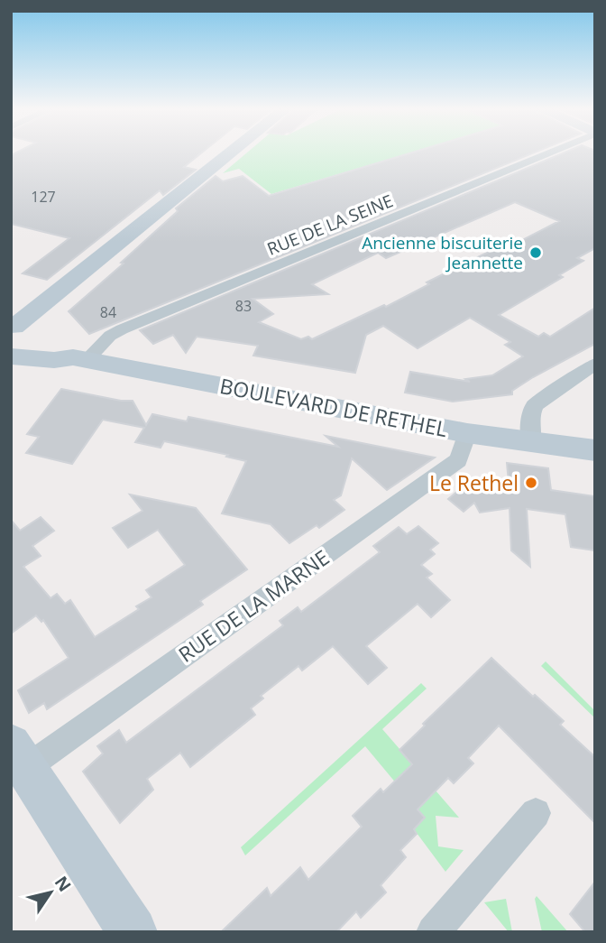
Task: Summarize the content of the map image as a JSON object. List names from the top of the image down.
{
  "streets": {
    "street": ["RUE DE LA SEINE", "BOULEVARD DE RETHEL", "RUE DE LA MARNE"]
  },
  "crossings": [
    ["RUE DE LA SEINE", "BOULEVARD DE RETHEL"],
    ["BOULEVARD DE RETHEL", "RUE DE LA MARNE"]
  ],
  "places": ["Ancienne biscuiterie Jeannette", "Le Rethel"],
  "house_numbers": ["127", "83", "84"],
  "north": "top right"
}
